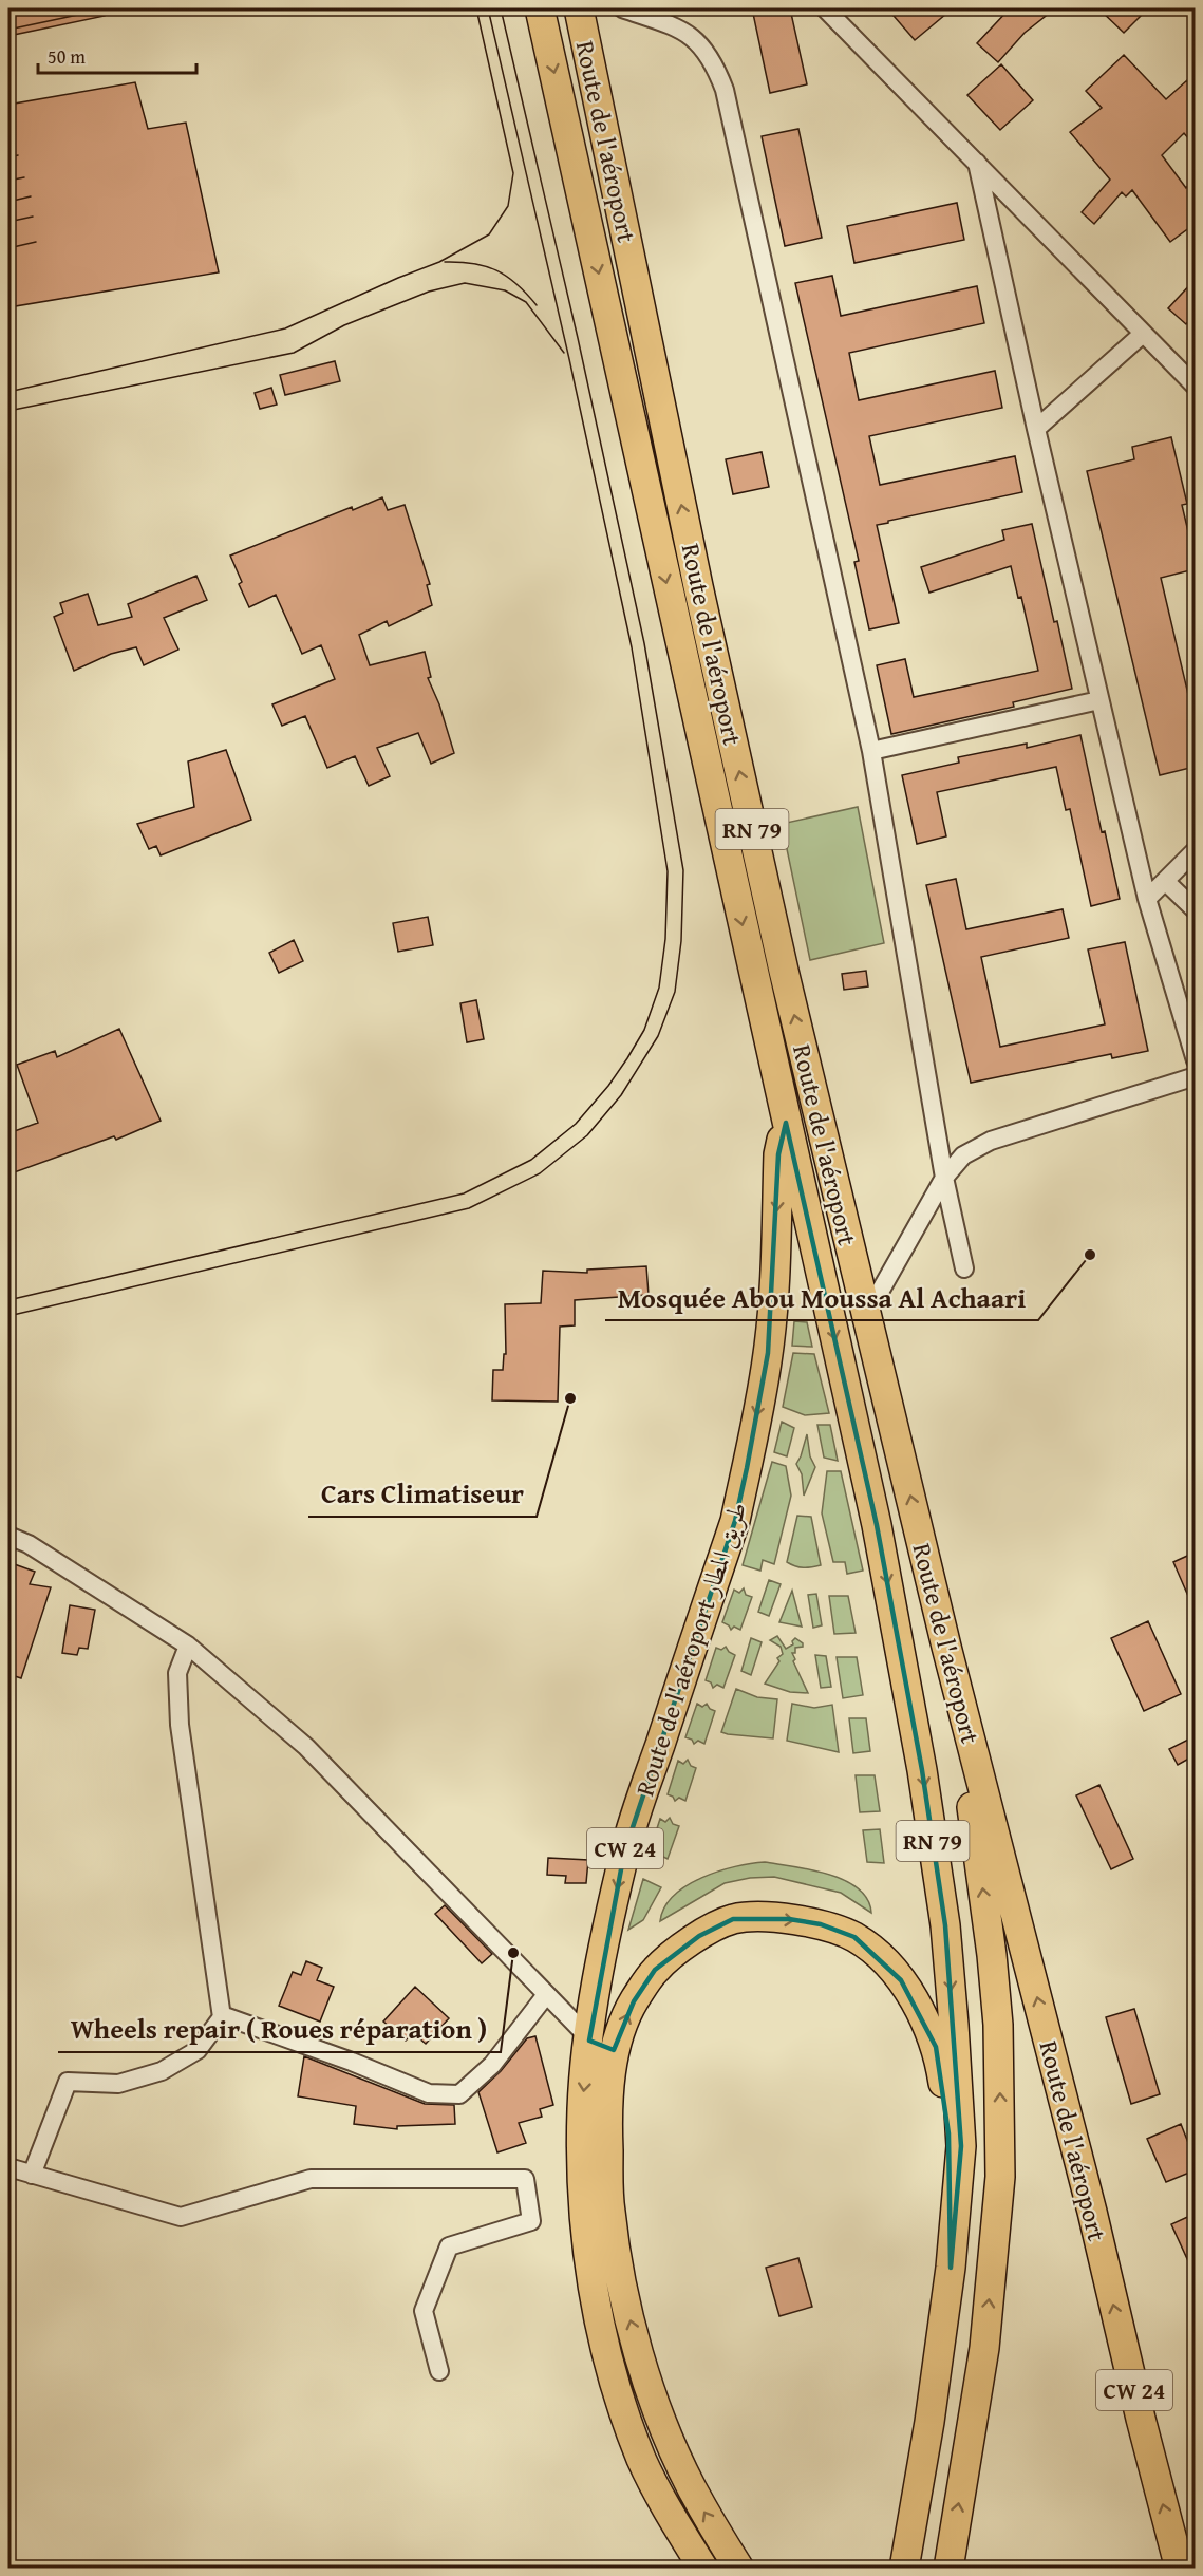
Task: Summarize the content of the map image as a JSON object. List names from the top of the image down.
{
  "streets": {
    "highway": [
      "Route de l'aéroport",
      "RN 79",
      "Route de l'aéroport طريق المطار",
      "CW 24"
    ]
  },
  "crossings": [
    ["Route de l'aéroport", "RN 79"],
    ["Route de l'aéroport", "Route de l'aéroport طريق المطار"],
    ["RN 79", "Route de l'aéroport طريق المطار"]
  ],
  "places": ["Mosquée Abou Moussa Al Achaari", "Cars Climatiseur", "Wheels repair ( Roues réparation )"],
  "scale_bar": "50 m"
}
